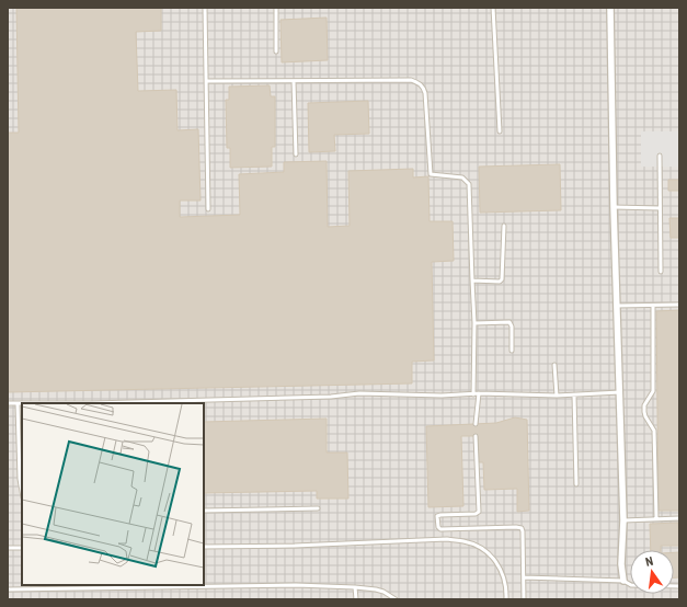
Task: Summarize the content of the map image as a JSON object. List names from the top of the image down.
{
  "north": "top"
}
